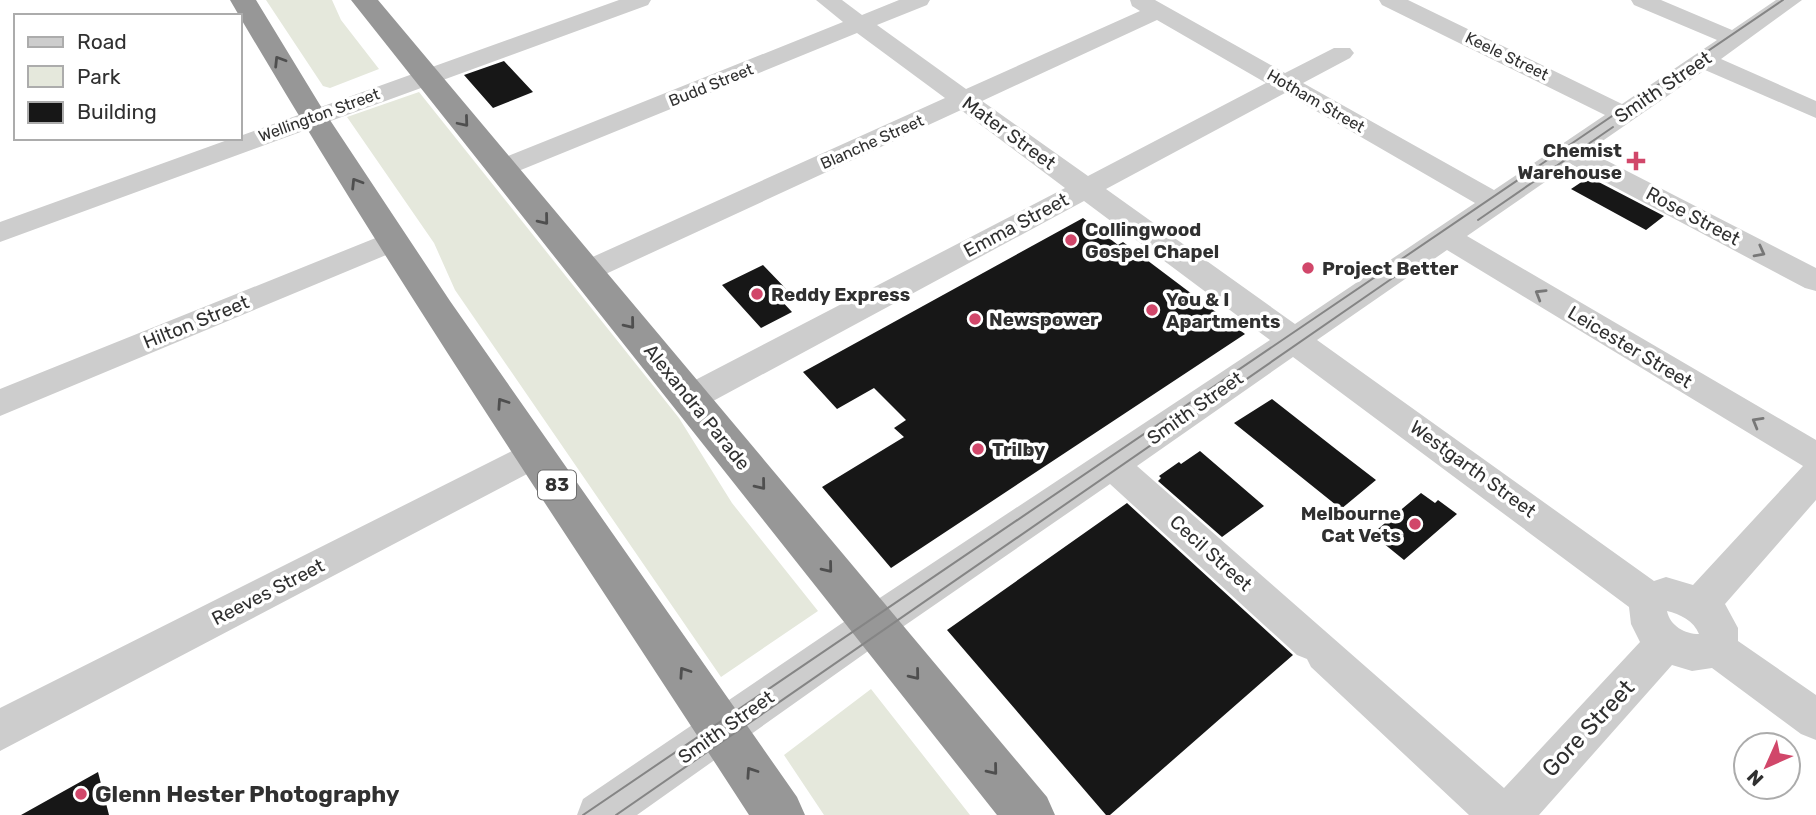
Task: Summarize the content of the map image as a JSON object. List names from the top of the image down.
{
  "streets": {
    "highway": ["Alexandra Parade", "83"],
    "street": [
      "Keele Street",
      "Budd Street",
      "Smith Street",
      "Hotham Street",
      "Wellington Street",
      "Mater Street",
      "Blanche Street",
      "Rose Street",
      "Emma Street",
      "Hilton Street",
      "Leicester Street",
      "Westgarth Street",
      "Cecil Street",
      "Reeves Street",
      "Gore Street"
    ]
  },
  "crossings": [
    ["Keele Street", "Smith Street"],
    ["Budd Street", "Mater Street"],
    ["Budd Street", "Alexandra Parade"],
    ["Smith Street", "Hotham Street"],
    ["Smith Street", "Mater Street"],
    ["Smith Street", "Rose Street"],
    ["Smith Street", "Leicester Street"],
    ["Smith Street", "Alexandra Parade"],
    ["Smith Street", "Westgarth Street"],
    ["Smith Street", "83"],
    ["Smith Street", "Cecil Street"],
    ["Hotham Street", "Blanche Street"],
    ["Hotham Street", "Emma Street"],
    ["Wellington Street", "Alexandra Parade"],
    ["Wellington Street", "83"],
    ["Mater Street", "Blanche Street"],
    ["Mater Street", "Emma Street"],
    ["Mater Street", "Westgarth Street"],
    ["Blanche Street", "Alexandra Parade"],
    ["Emma Street", "Alexandra Parade"],
    ["Hilton Street", "83"],
    ["Westgarth Street", "Gore Street"],
    ["83", "Reeves Street"]
  ],
  "one_way": ["Leicester Street"],
  "places": {
    "health": ["Chemist Warehouse"],
    "other": [
      "Collingwood Gospel Chapel",
      "Project Better",
      "Reddy Express",
      "You & I Apartments",
      "Newspower",
      "Trilby",
      "Melbourne Cat Vets",
      "Glenn Hester Photography"
    ]
  },
  "legend": ["Road", "Park", "Building"],
  "north": "bottom left"
}
